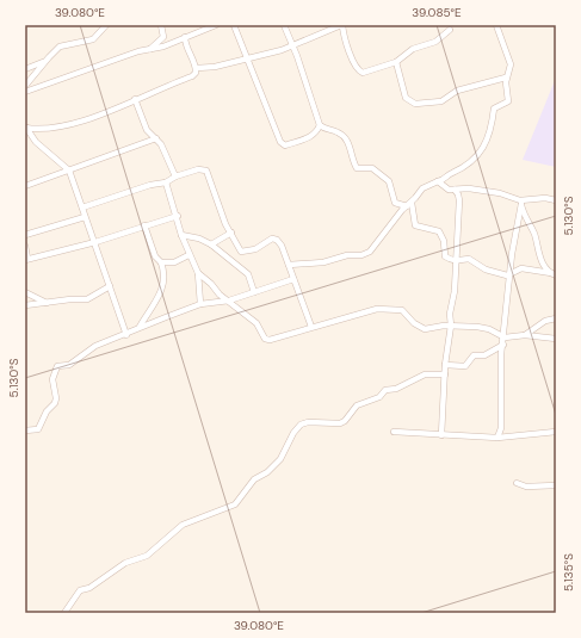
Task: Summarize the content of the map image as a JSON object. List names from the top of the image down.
{
  "coordinates": [
    "39.080°E",
    "39.085°E",
    "5.130°S",
    "5.135°S"
  ]
}
